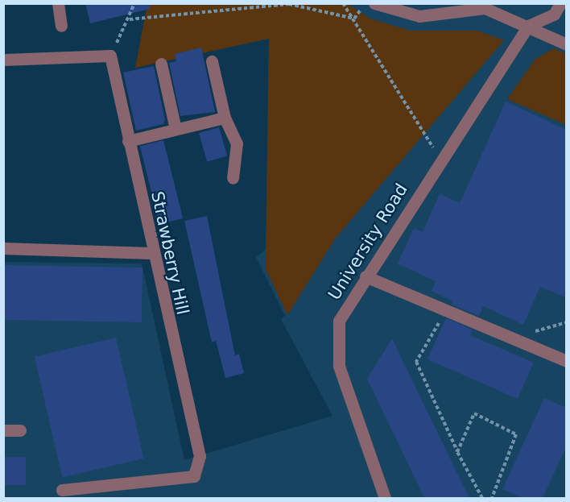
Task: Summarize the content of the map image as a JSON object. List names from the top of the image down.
{
  "streets": {
    "street": ["University Road", "Strawberry Hill"]
  }
}
